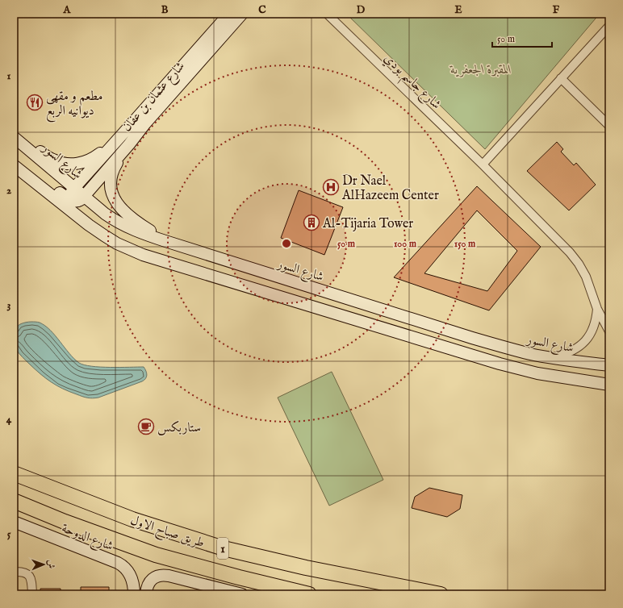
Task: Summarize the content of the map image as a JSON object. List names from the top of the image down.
{
  "streets": {
    "highway": ["طريق صباح الاول", "1"],
    "main road": ["شارع عثمان بن عفان", "شارع السور", "شارع الدوحة"],
    "street": ["شارع جاسم بودي"]
  },
  "crossings": [
    ["شارع جاسم بودي", "شارع السور"],
    ["شارع عثمان بن عفان", "شارع السور"]
  ],
  "parks": ["المقبرة الجعفرية"],
  "places": {
    "restaurant": ["مطعم و مقهى ديوانيه الربع"],
    "hospital": ["Dr Nael AlHazeem Center"],
    "building": ["Al-Tijaria Tower"],
    "cafe": ["ستاربكس"]
  },
  "scale_bar": "50 m",
  "north": "right",
  "grid": {
    "columns": [
      "A",
      "B",
      "C",
      "D",
      "E",
      "F"
    ],
    "rows": [
      "1",
      "2",
      "3",
      "4",
      "5"
    ]
  },
  "rings": ["50 m", "100 m", "150 m"]
}
